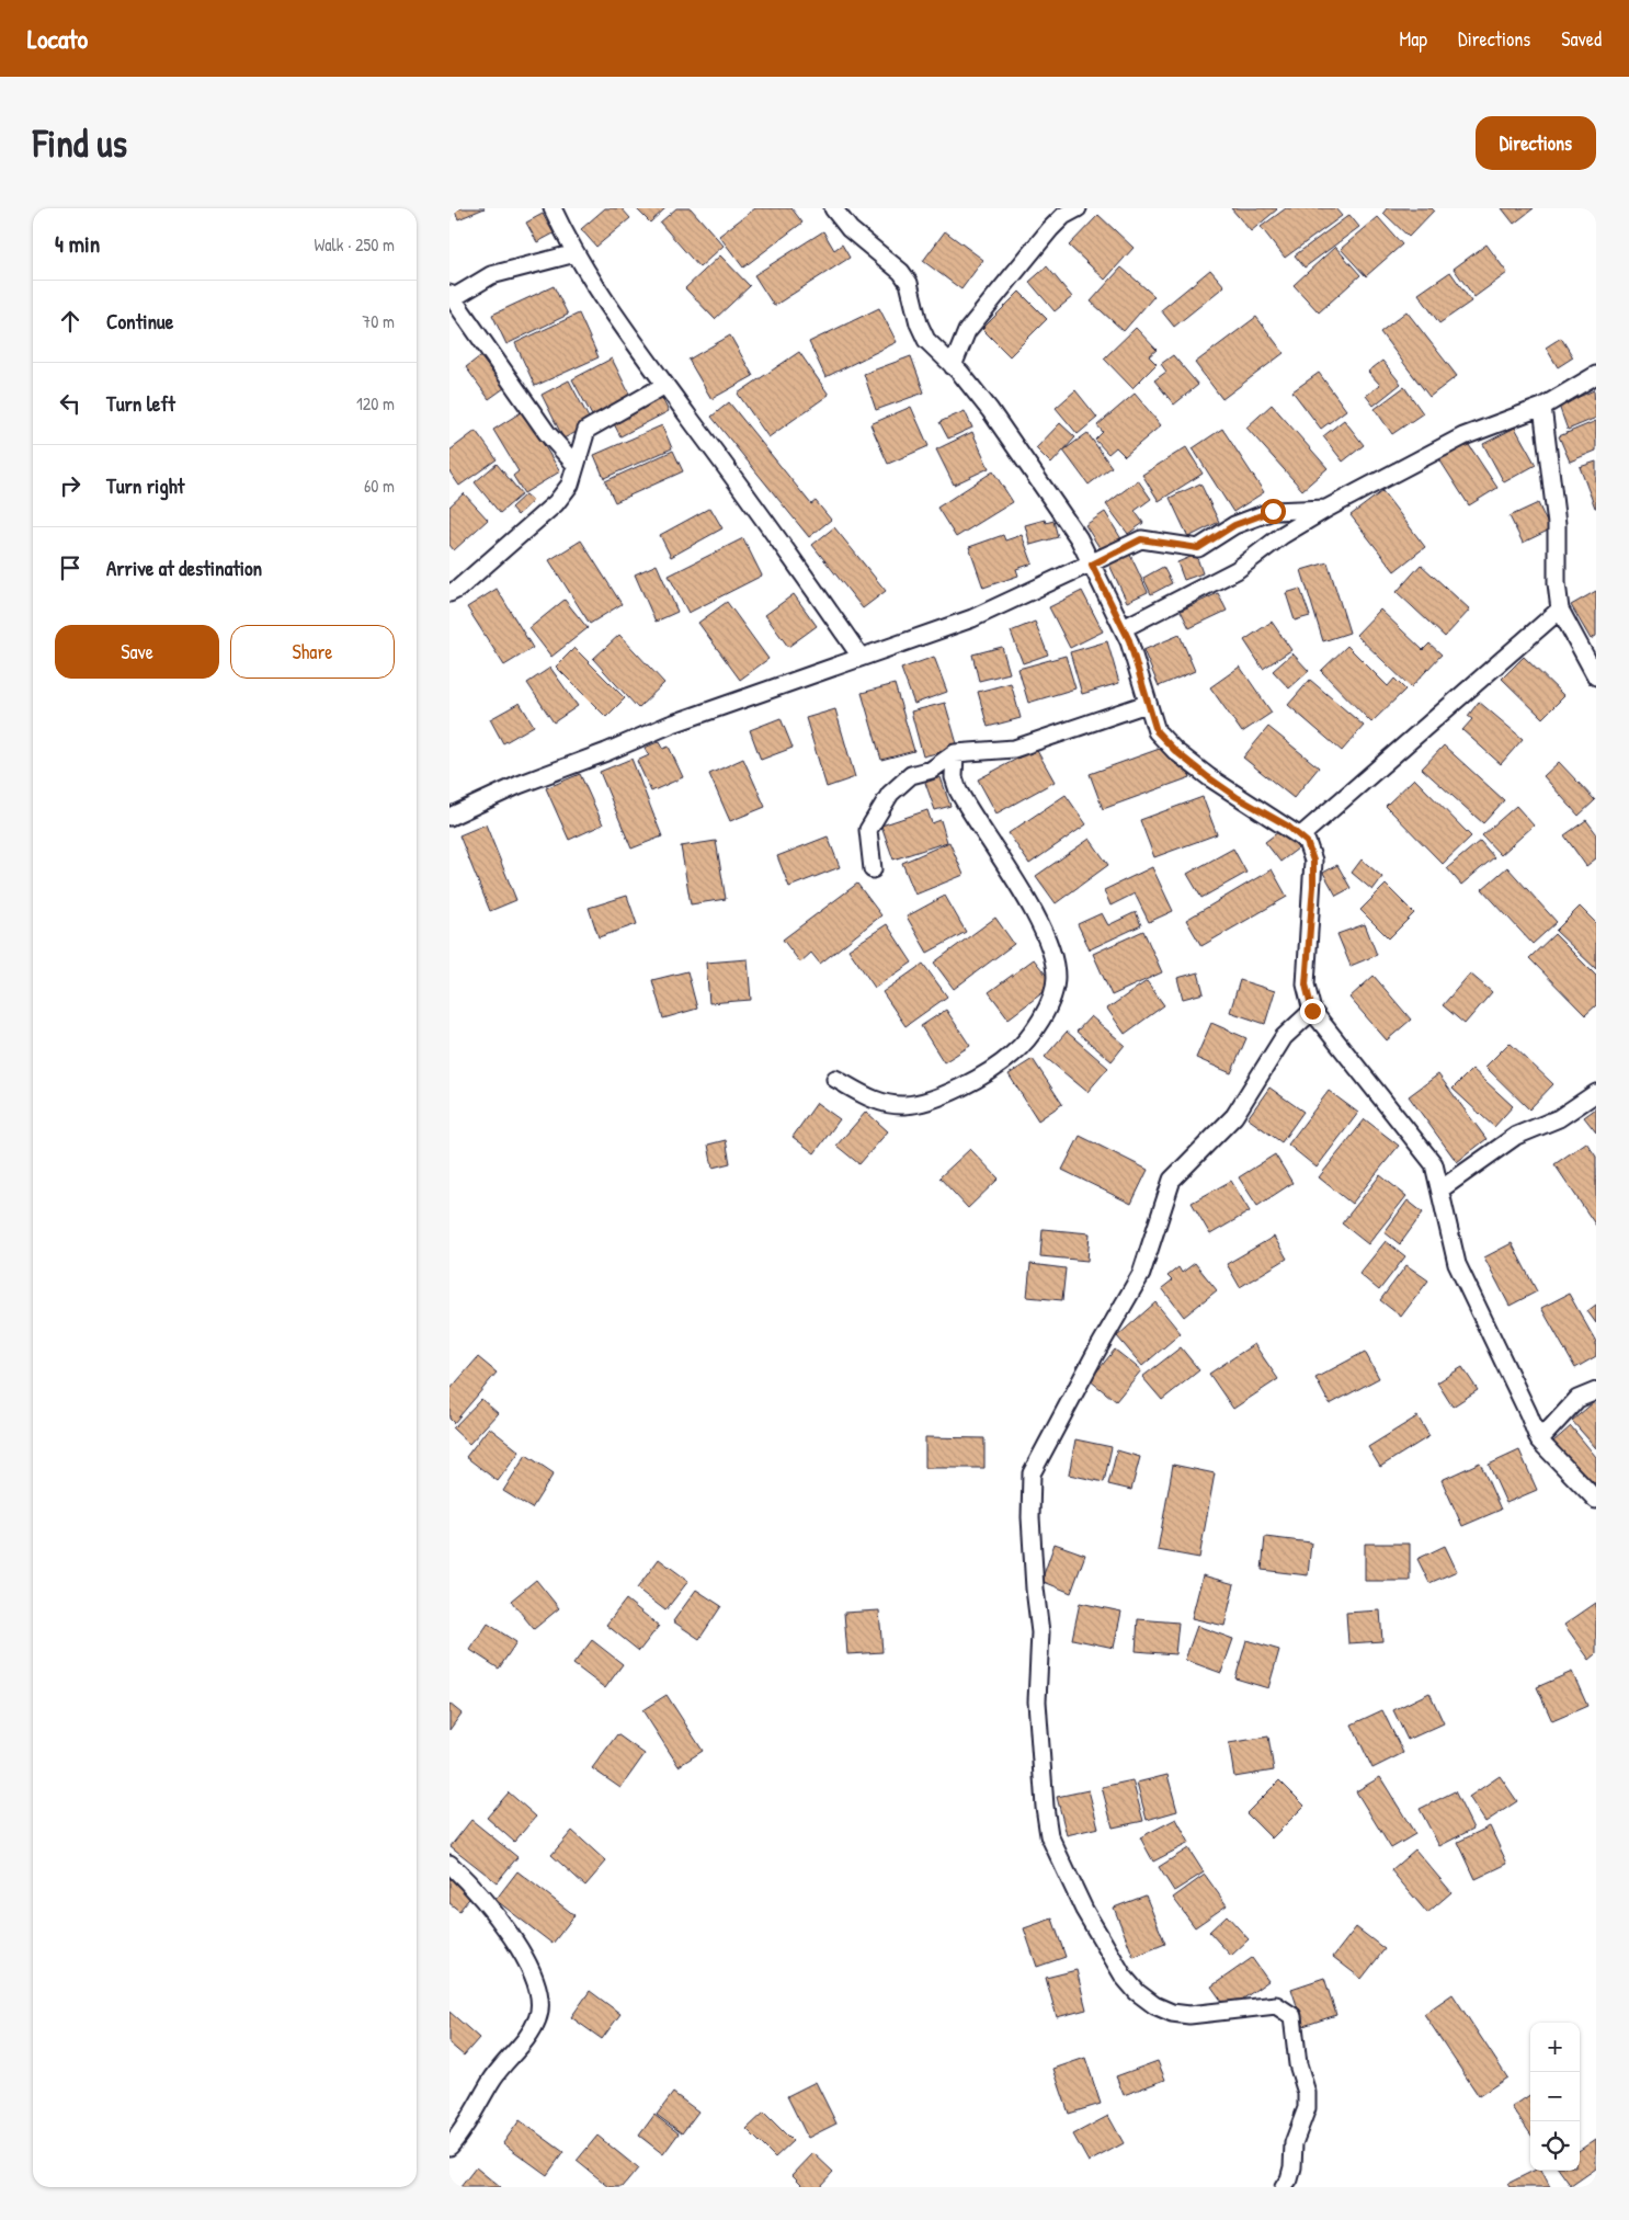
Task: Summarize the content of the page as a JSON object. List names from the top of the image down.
{
  "page": {
    "header": "Locato",
    "nav": ["Map", "Directions", "Saved"],
    "buttons": [
      "Directions",
      ["Save", "Share"]
    ],
    "title": "Find us",
    "heading": ["4 min", "Walk · 250 m"],
    "list": [
      ["Continue", "70 m"],
      ["Turn left", "120 m"],
      ["Turn right", "60 m"],
      "Arrive at destination"
    ],
    "map_buttons": ["+", "−"]
  }
}
